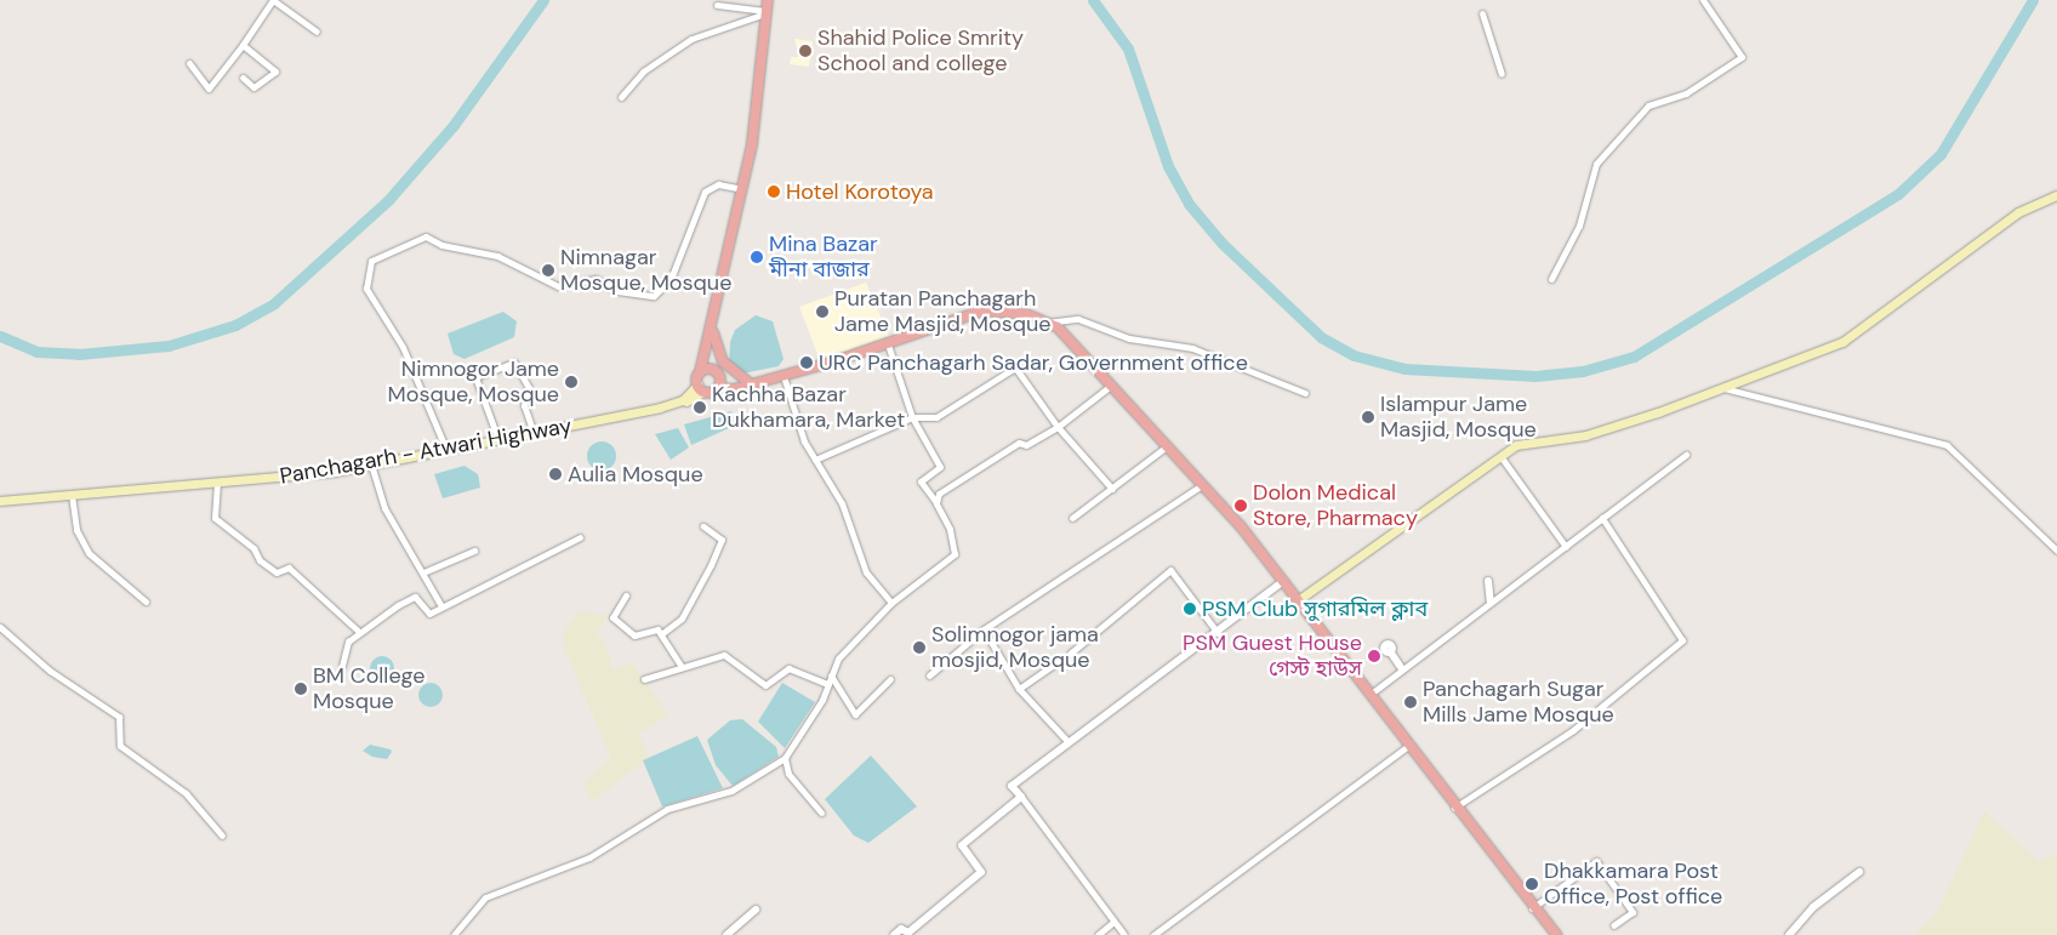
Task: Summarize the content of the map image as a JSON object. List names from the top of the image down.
{
  "streets": {
    "main road": ["Panchagarh - Atwari Highway"]
  },
  "places": [
    "Shahid Police Smrity School and college",
    "Hotel Korotoya",
    "Mina Bazar মীনা বাজার",
    "Nimnagar Mosque, Mosque",
    "Puratan Panchagarh Jame Masjid, Mosque",
    "URC Panchagarh Sadar, Government office",
    "Nimnogor Jame Mosque, Mosque",
    "Kachha Bazar Dukhamara, Market",
    "Islampur Jame Masjid, Mosque",
    "Aulia Mosque",
    "Dolon Medical Store, Pharmacy",
    "PSM Club সুগারমিল ক্লাব",
    "Solimnogor jama mosjid, Mosque",
    "PSM Guest House গেস্ট হাউস",
    "BM College Mosque",
    "Panchagarh Sugar Mills Jame Mosque",
    "Dhakkamara Post Office, Post office"
  ]
}
